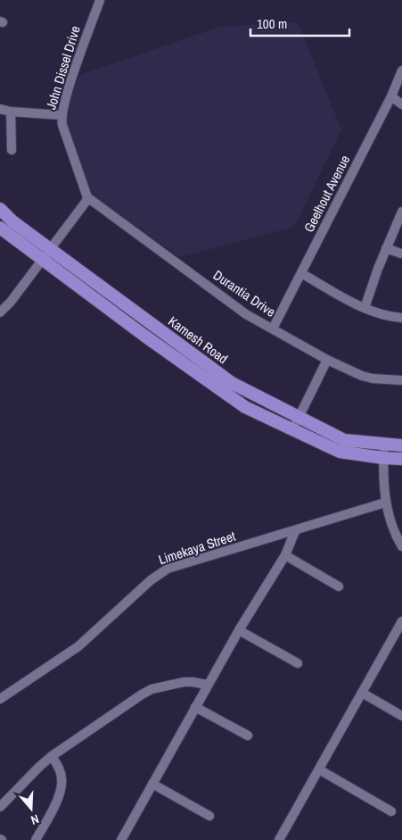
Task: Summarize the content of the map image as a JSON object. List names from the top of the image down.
{
  "streets": {
    "main road": ["Kamesh Road"],
    "street": [
      "John Dissel Drive",
      "Geelhout Avenue",
      "Durantia Drive",
      "Limekaya Street"
    ]
  },
  "crossings": [
    ["John Dissel Drive", "Durantia Drive"],
    ["Geelhout Avenue", "Durantia Drive"]
  ],
  "scale_bar": "100 m",
  "north": "bottom"
}
